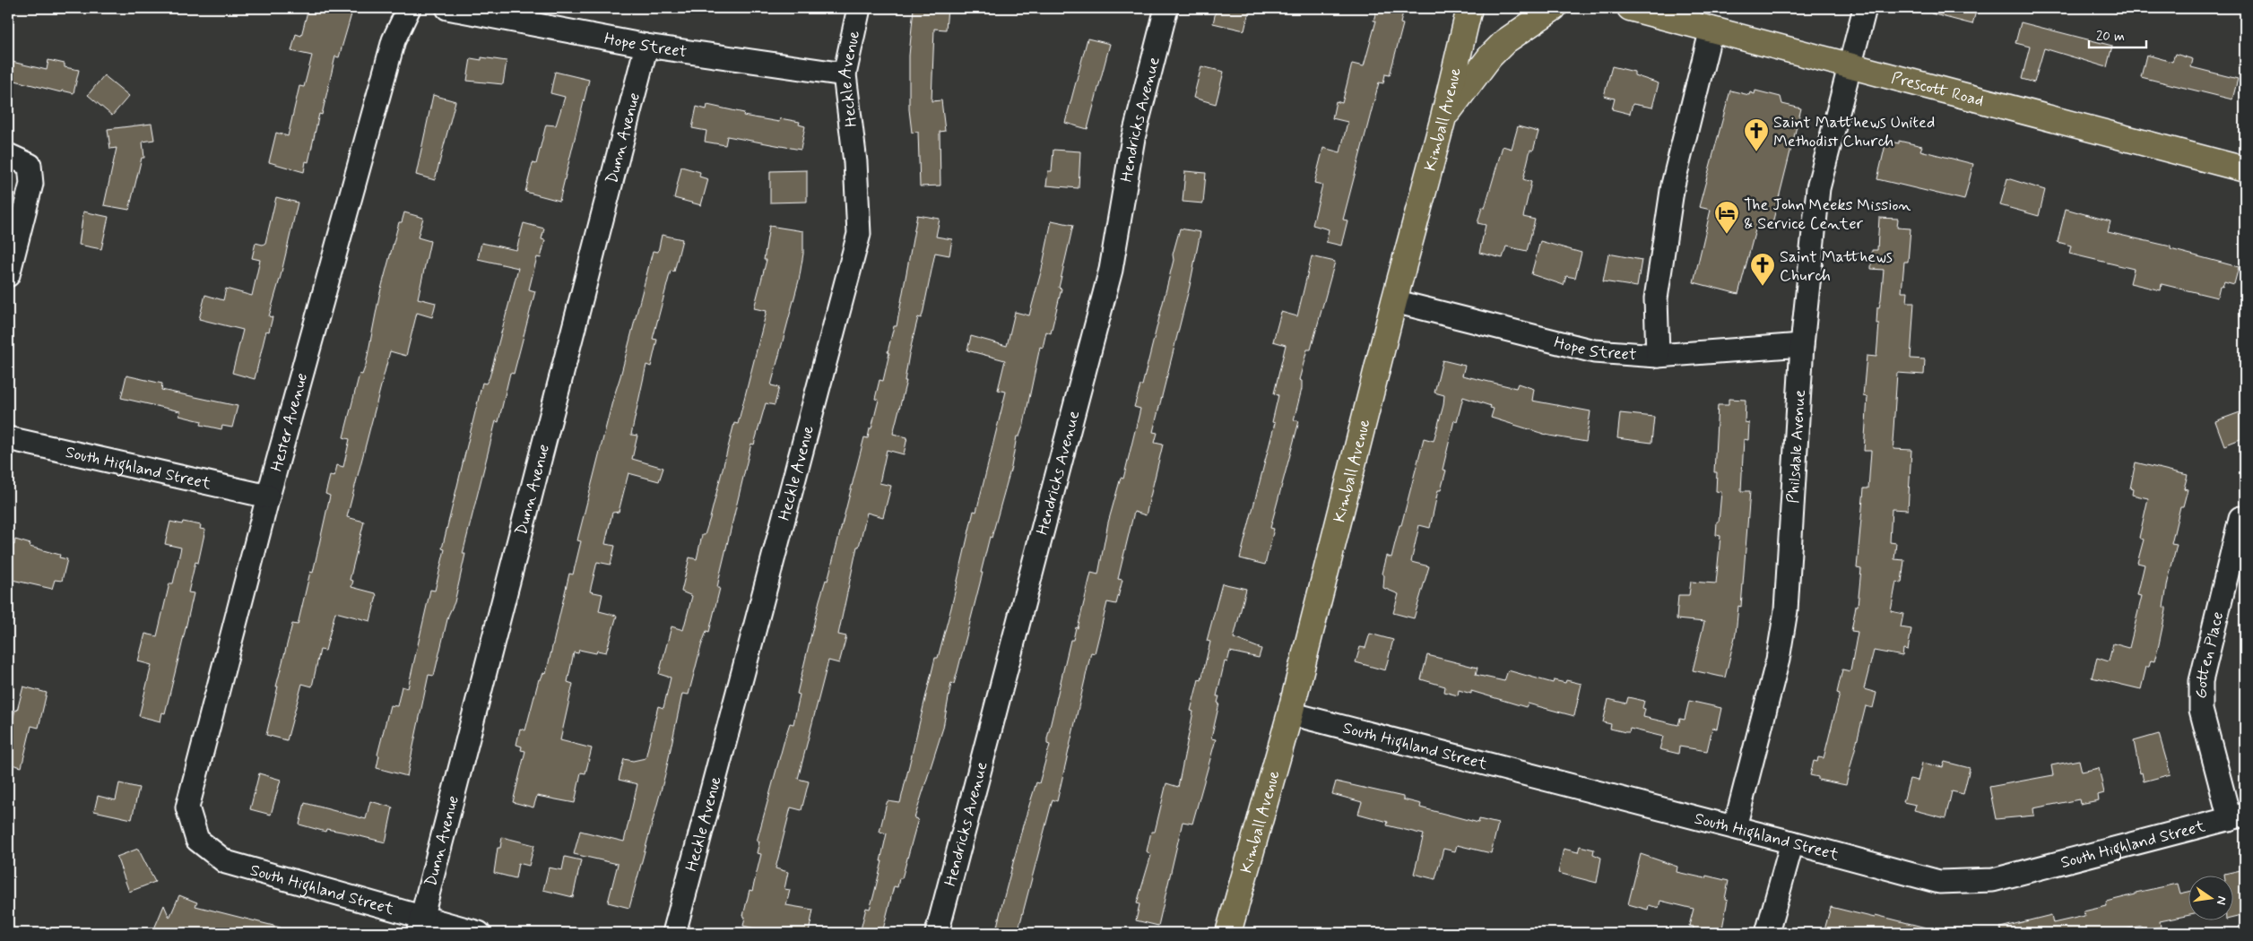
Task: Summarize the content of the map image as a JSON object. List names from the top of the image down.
{
  "streets": {
    "main road": ["Prescott Road", "Kimball Avenue"],
    "street": [
      "Hope Street",
      "Heckle Avenue",
      "Hendricks Avenue",
      "Dunn Avenue",
      "Hester Avenue",
      "Philsdale Avenue",
      "South Highland Street",
      "Gotten Place"
    ]
  },
  "crossings": [
    ["Hope Street", "Heckle Avenue"],
    ["Hope Street", "Kimball Avenue"],
    ["Hope Street", "Dunn Avenue"],
    ["Hope Street", "Philsdale Avenue"],
    ["Prescott Road", "Philsdale Avenue"],
    ["Kimball Avenue", "South Highland Street"],
    ["Dunn Avenue", "South Highland Street"],
    ["Hester Avenue", "South Highland Street"],
    ["Philsdale Avenue", "South Highland Street"],
    ["South Highland Street", "Gotten Place"]
  ],
  "places": {
    "church": ["Saint Matthews United Methodist Church", "Saint Matthews Church"],
    "hotel": ["The John Meeks Mission & Service Center"]
  },
  "scale_bar": "20 m",
  "north": "right"
}
